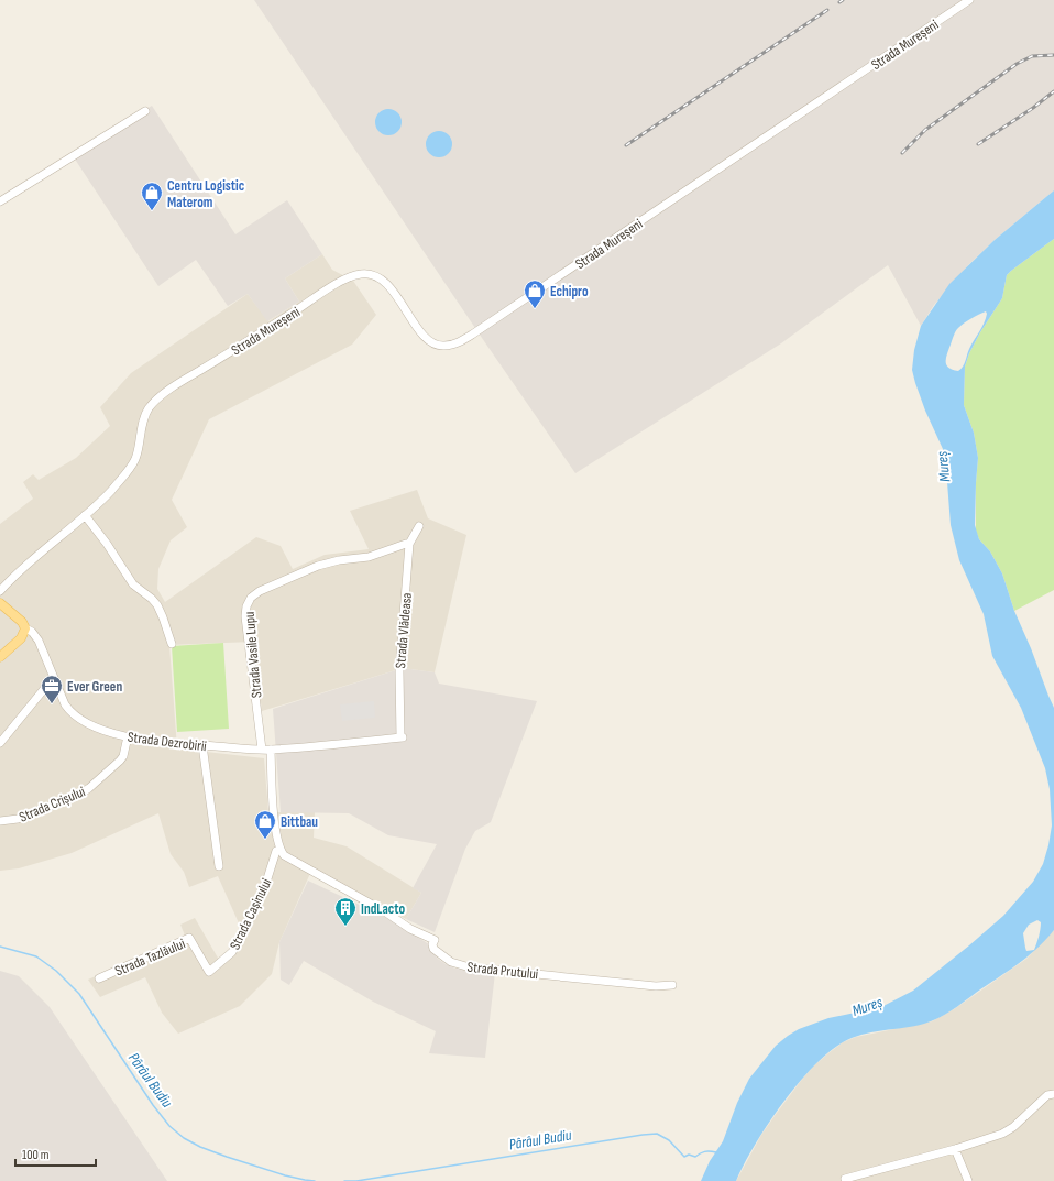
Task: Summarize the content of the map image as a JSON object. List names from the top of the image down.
{
  "streets": {
    "main road": ["Strada Dezrobirii"],
    "street": [
      "Strada Mureșeni",
      "Strada Vlădeasa",
      "Strada Vasile Lupu",
      "Strada Crișului",
      "Strada Cașinului",
      "Strada Tazlăului",
      "Strada Prutului"
    ]
  },
  "crossings": [
    ["Strada Vlădeasa", "Strada Vasile Lupu"],
    ["Strada Vlădeasa", "Strada Dezrobirii"],
    ["Strada Vasile Lupu", "Strada Dezrobirii"],
    ["Strada Dezrobirii", "Strada Crișului"],
    ["Strada Cașinului", "Strada Tazlăului"],
    ["Strada Cașinului", "Strada Prutului"]
  ],
  "water": ["Mureș", "Pârâul Budiu"],
  "places": {
    "shop": ["Centru Logistic Materom", "Echipro", "Bittbau"],
    "office": ["Ever Green"],
    "building": ["IndLacto"]
  },
  "scale_bar": "100 m"
}
